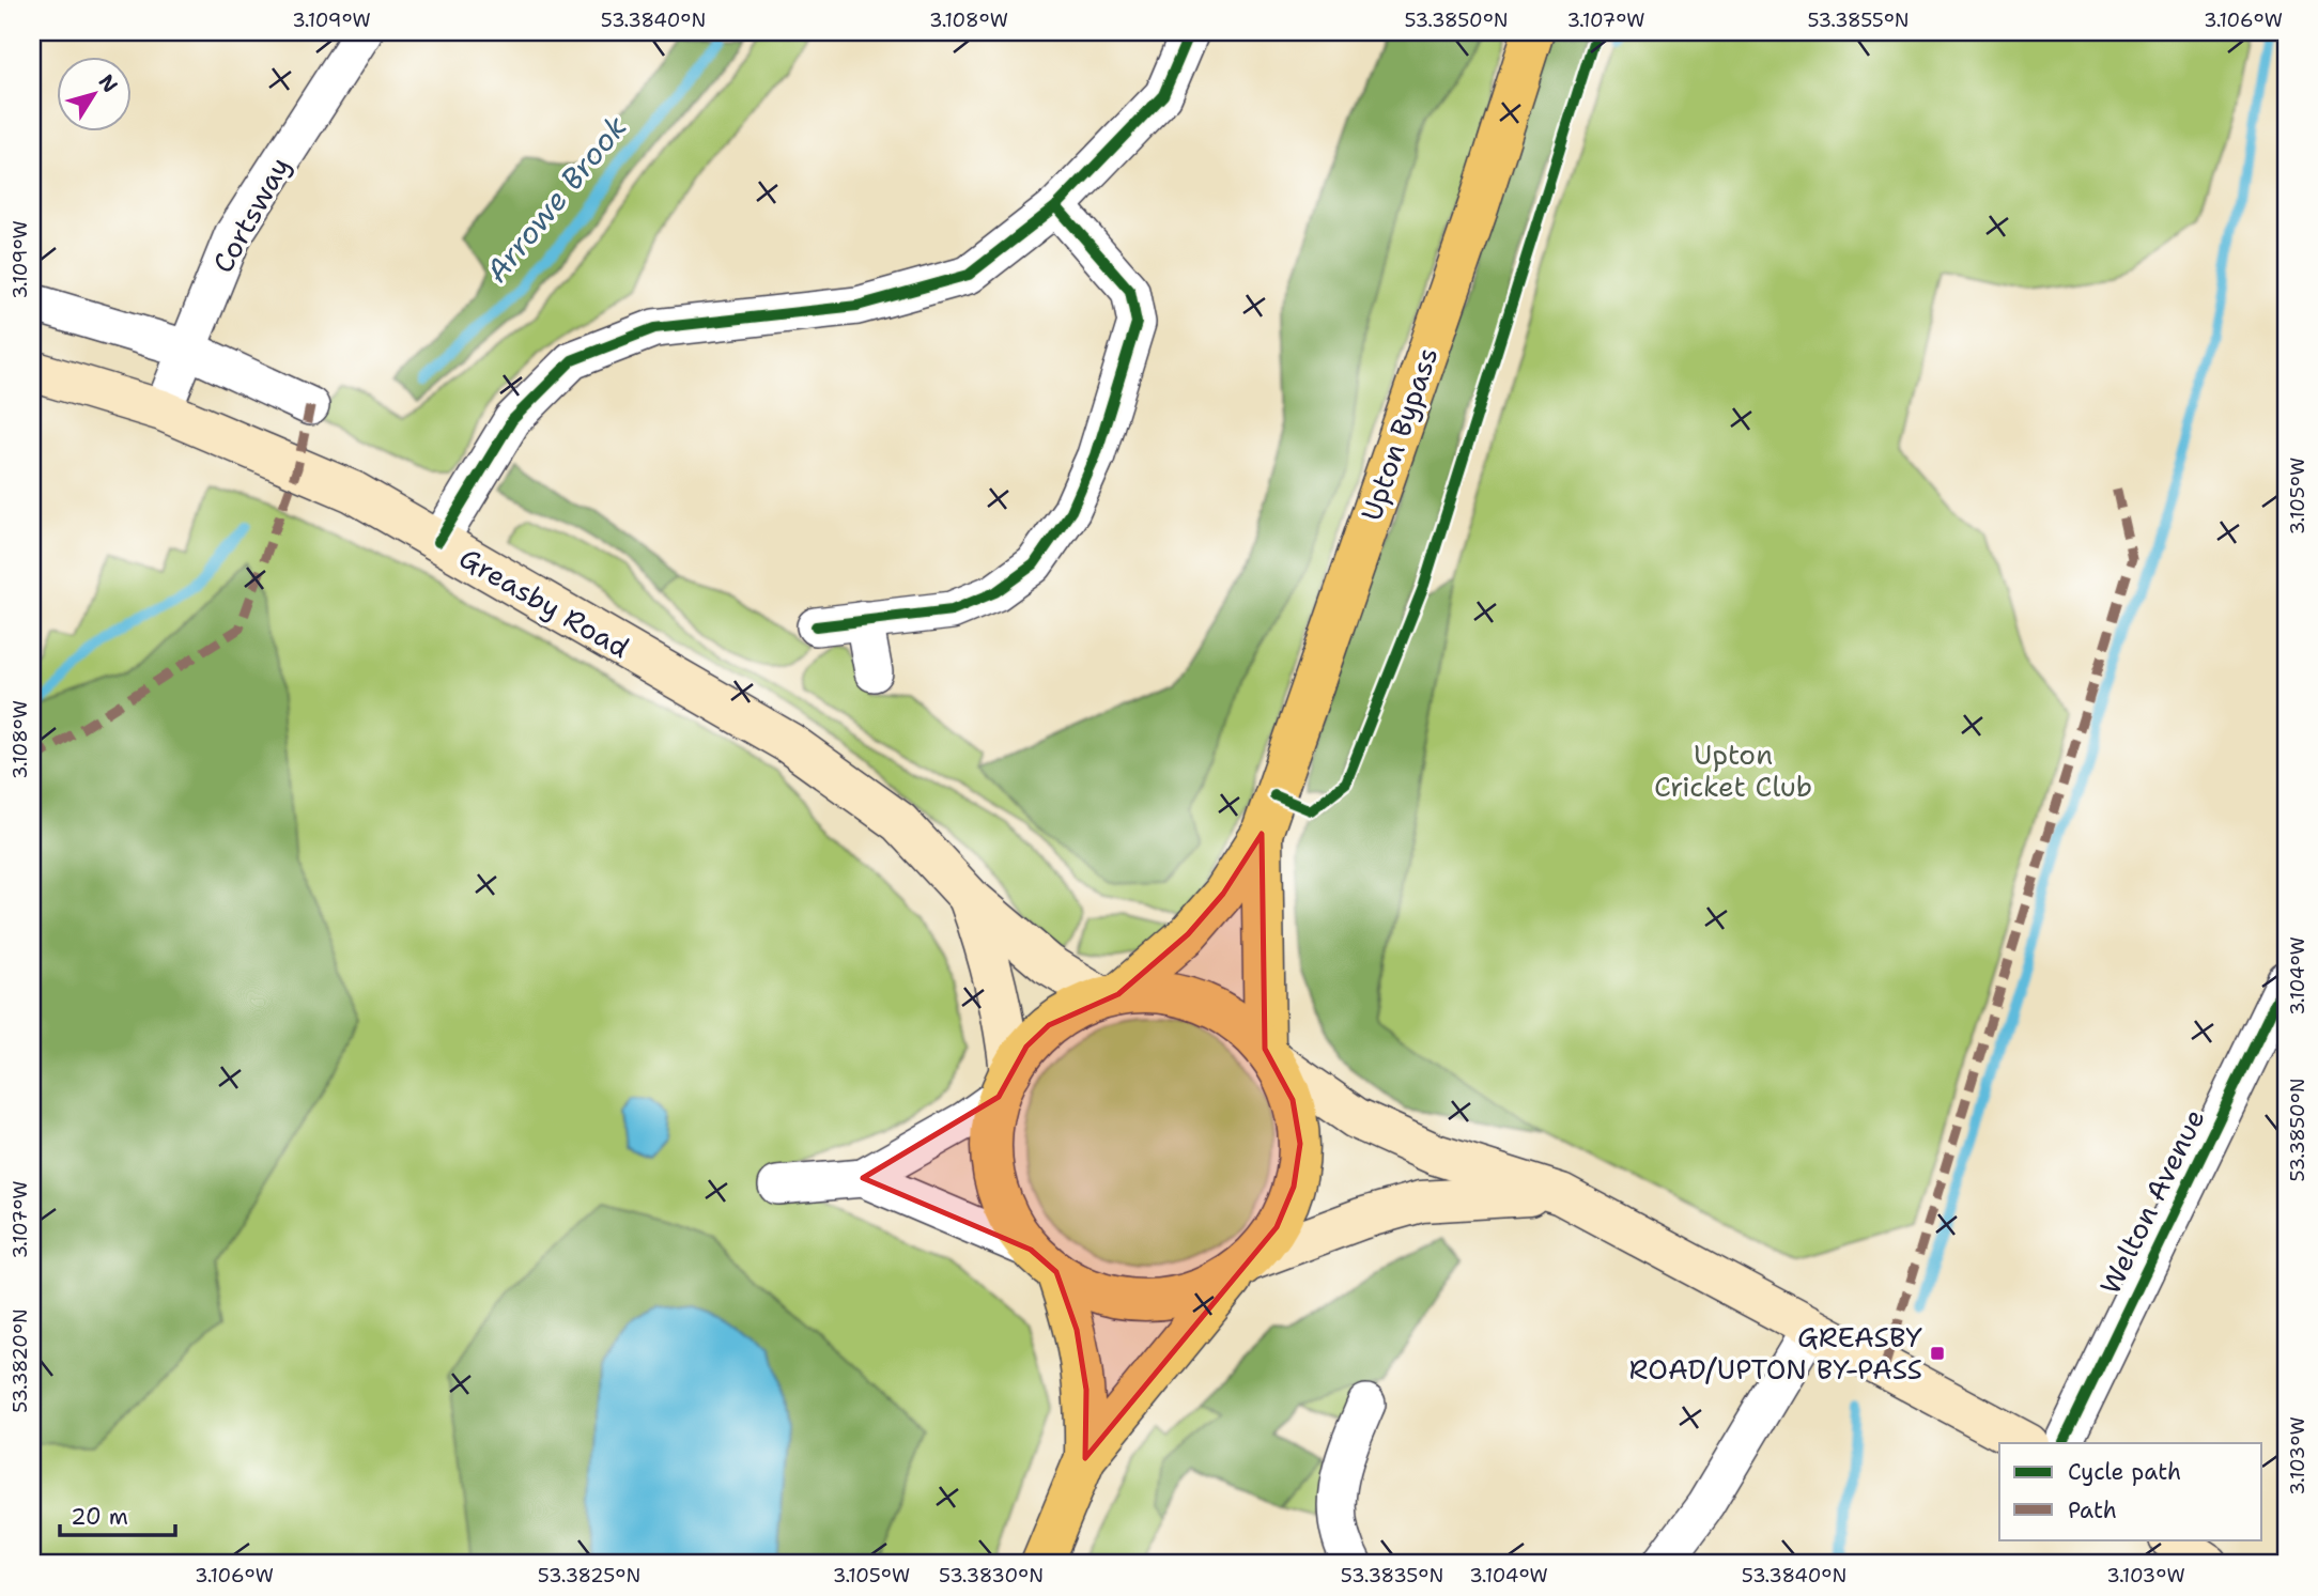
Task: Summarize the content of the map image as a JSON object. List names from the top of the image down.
{
  "streets": {
    "main road": ["Upton Bypass", "Greasby Road"],
    "street": ["Cortsway", "Welton Avenue"]
  },
  "crossings": [
    ["Cortsway", "Greasby Road"],
    ["Upton Bypass", "Greasby Road"]
  ],
  "water": ["Arrowe Brook"],
  "parks": ["Upton Cricket Club"],
  "places": {
    "transit": ["GREASBY ROAD/UPTON BY-PASS"]
  },
  "legend": ["Cycle path", "Path"],
  "scale_bar": "20 m",
  "north": "top right",
  "coordinates": [
    "3.109°W",
    "53.3840°N",
    "3.108°W",
    "53.3850°N",
    "3.107°W",
    "53.3855°N",
    "3.106°W",
    "3.105°W",
    "3.104°W",
    "53.3820°N",
    "3.103°W",
    "53.3825°N",
    "53.3830°N",
    "53.3835°N"
  ]
}
